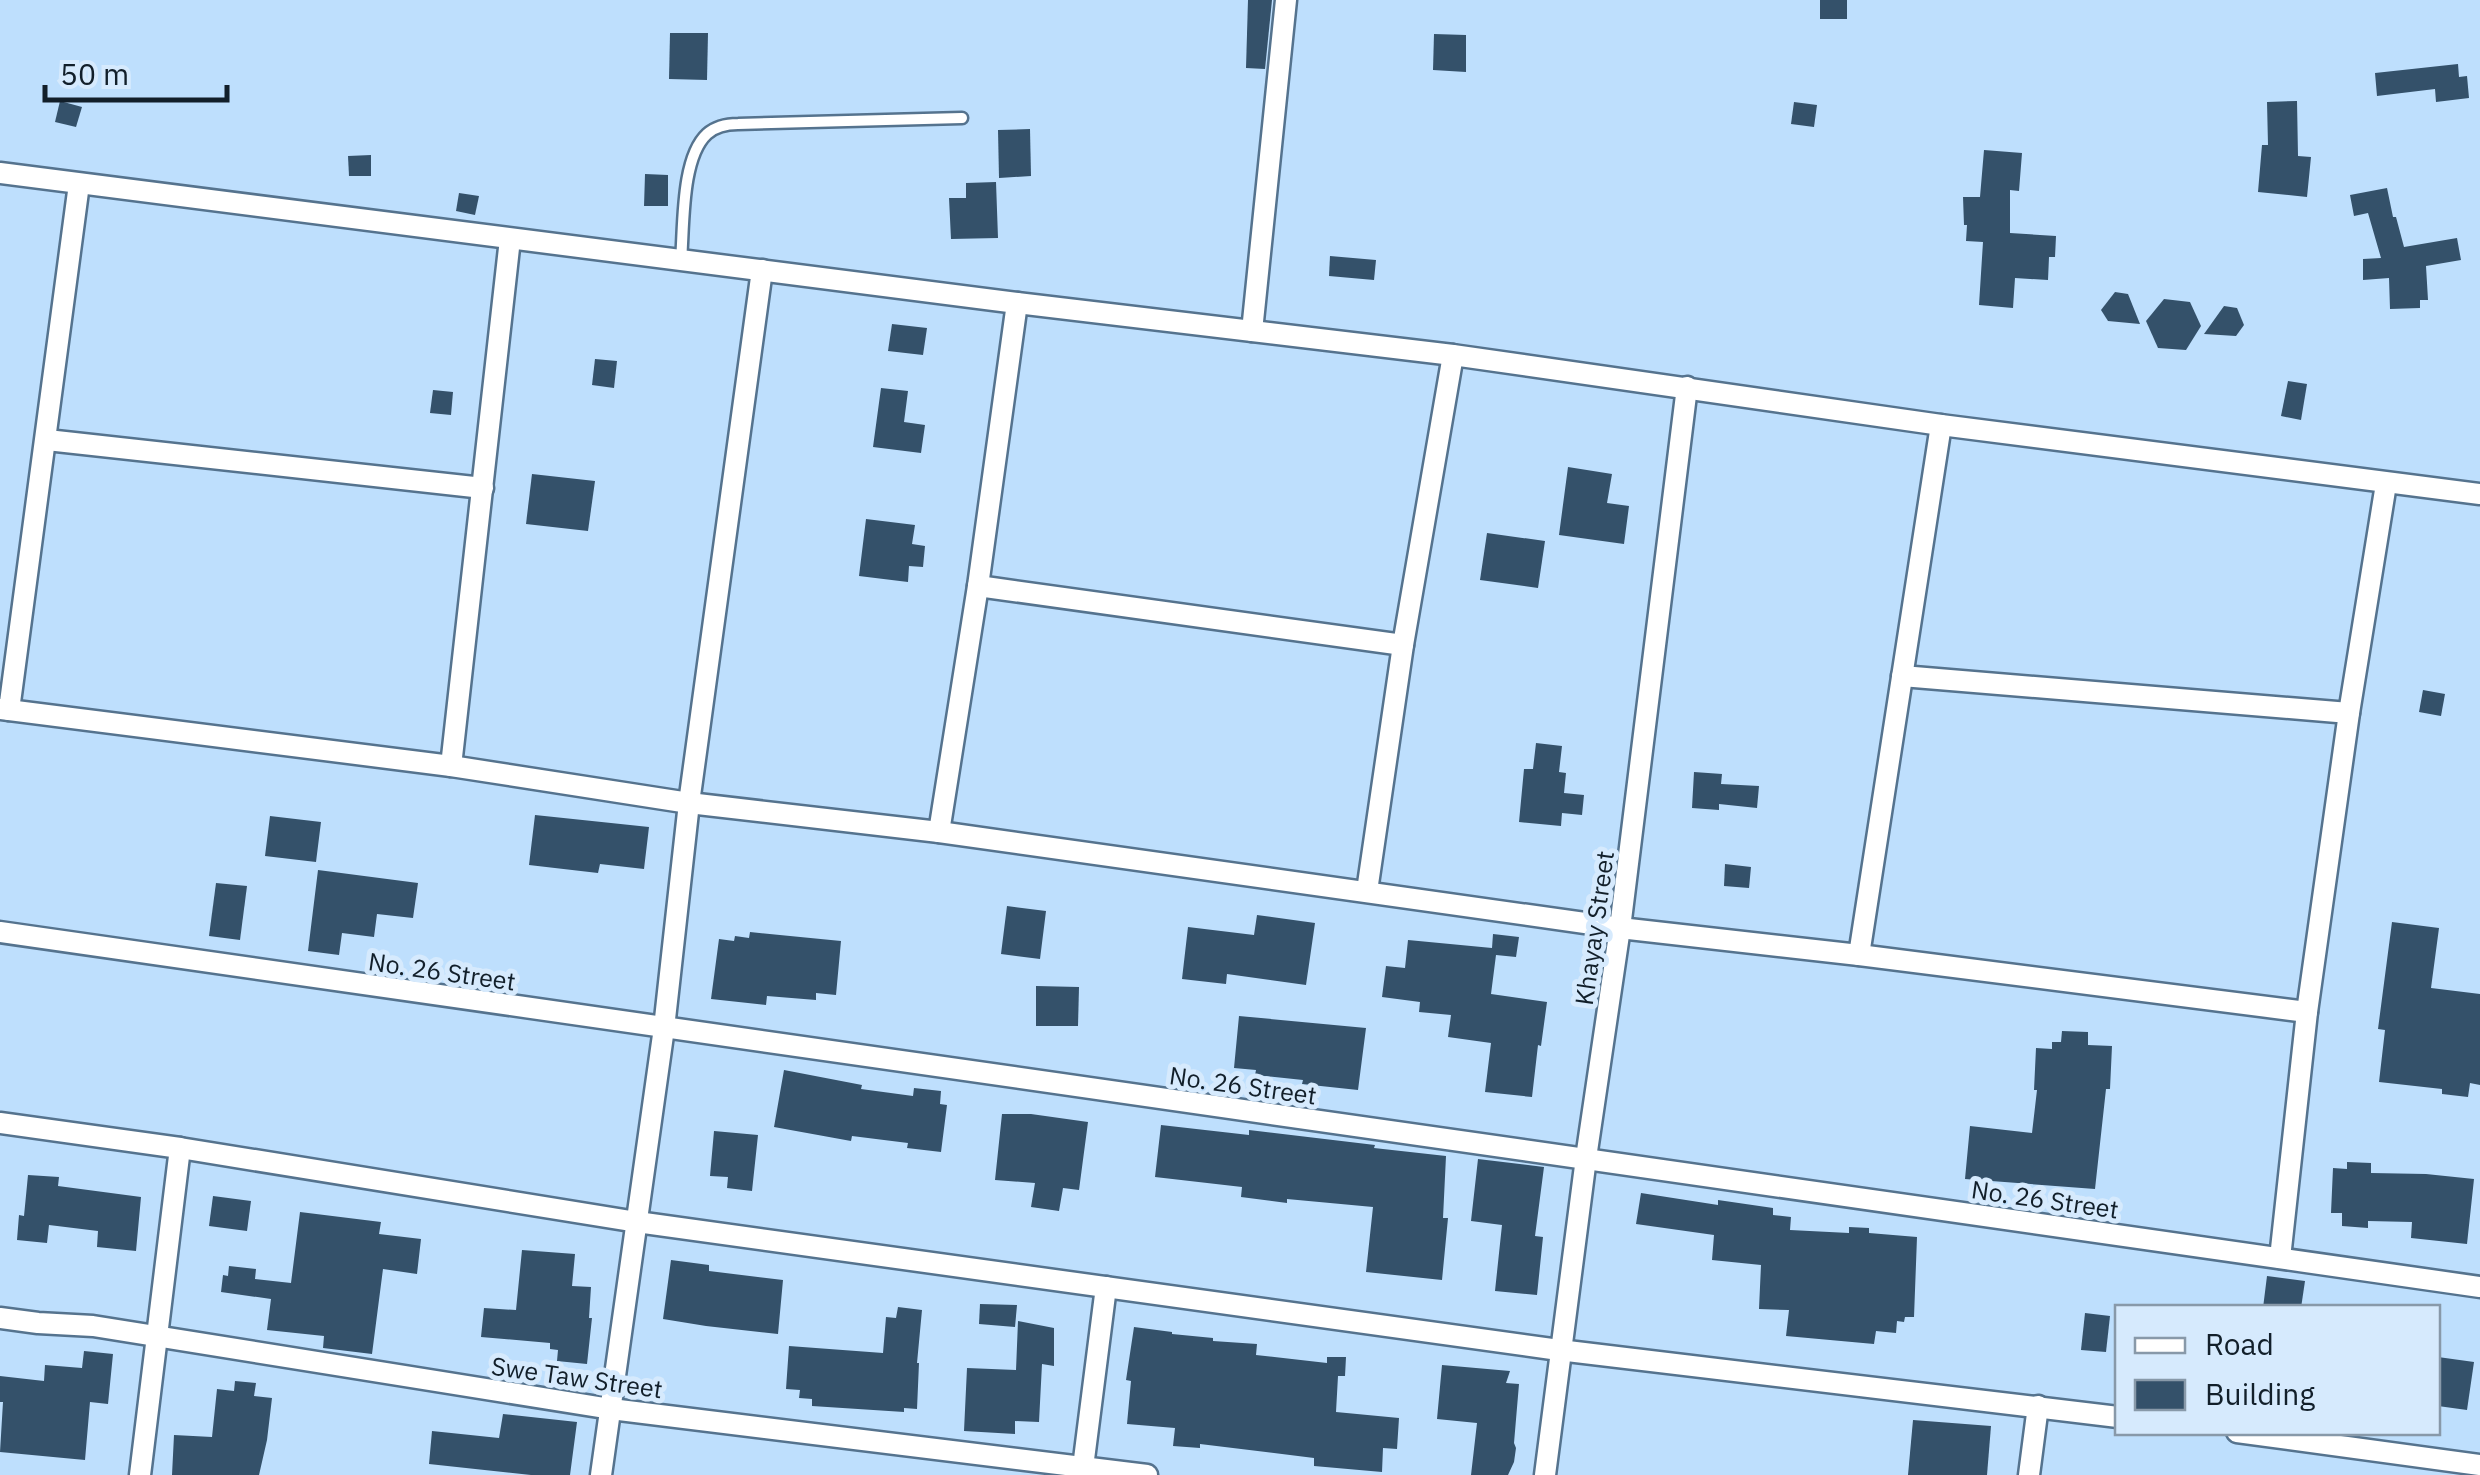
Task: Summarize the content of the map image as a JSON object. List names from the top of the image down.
{
  "streets": {
    "street": ["Khayay Street", "No. 26 Street", "Swe Taw Street"]
  },
  "crossings": [
    ["Khayay Street", "No. 26 Street"]
  ],
  "legend": ["Road", "Building"],
  "scale_bar": "50 m"
}
